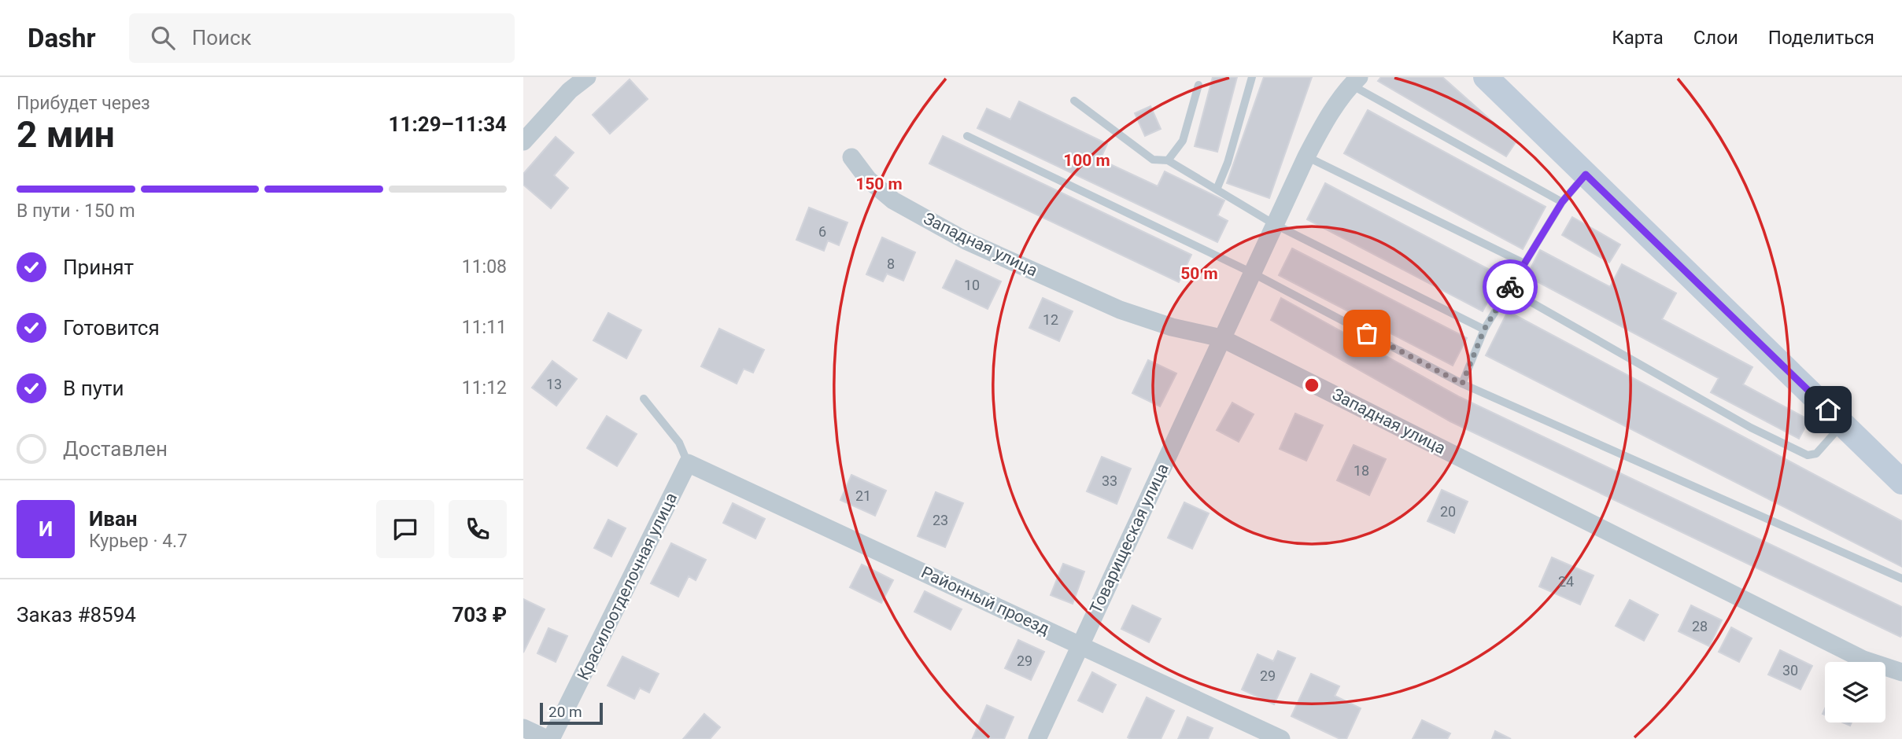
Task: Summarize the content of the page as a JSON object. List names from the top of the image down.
{
  "streets": {
    "street": [
      "Западная улица",
      "Товарищеская улица",
      "Красилоотделочная улица",
      "Районный проезд"
    ]
  },
  "crossings": [
    ["Западная улица", "Товарищеская улица"],
    ["Товарищеская улица", "Районный проезд"],
    ["Красилоотделочная улица", "Районный проезд"]
  ],
  "house_numbers": [
    "6",
    "8",
    "10",
    "12",
    "13",
    "18",
    "33",
    "21",
    "20",
    "23",
    "24",
    "28",
    "29",
    "30",
    "29"
  ],
  "scale_bar": "20 m",
  "page": {
    "header": "Dashr",
    "search": "Поиск",
    "nav": ["Карта", "Слои", "Поделиться"],
    "heading": ["2 мин", "Прибудет через", "11:29–11:34"],
    "panel": [
      "Иван",
      "Курьер · 4.7",
      "Заказ #8594",
      "703 ₽"
    ],
    "bar": "В пути · 150 m",
    "list": [
      ["Принят", "11:08"],
      ["Готовится", "11:11"],
      ["В пути", "11:12"],
      "Доставлен"
    ],
    "round": "И",
    "scale": "20 m"
  },
  "rings": ["100 m", "150 m", "50 m"]
}
